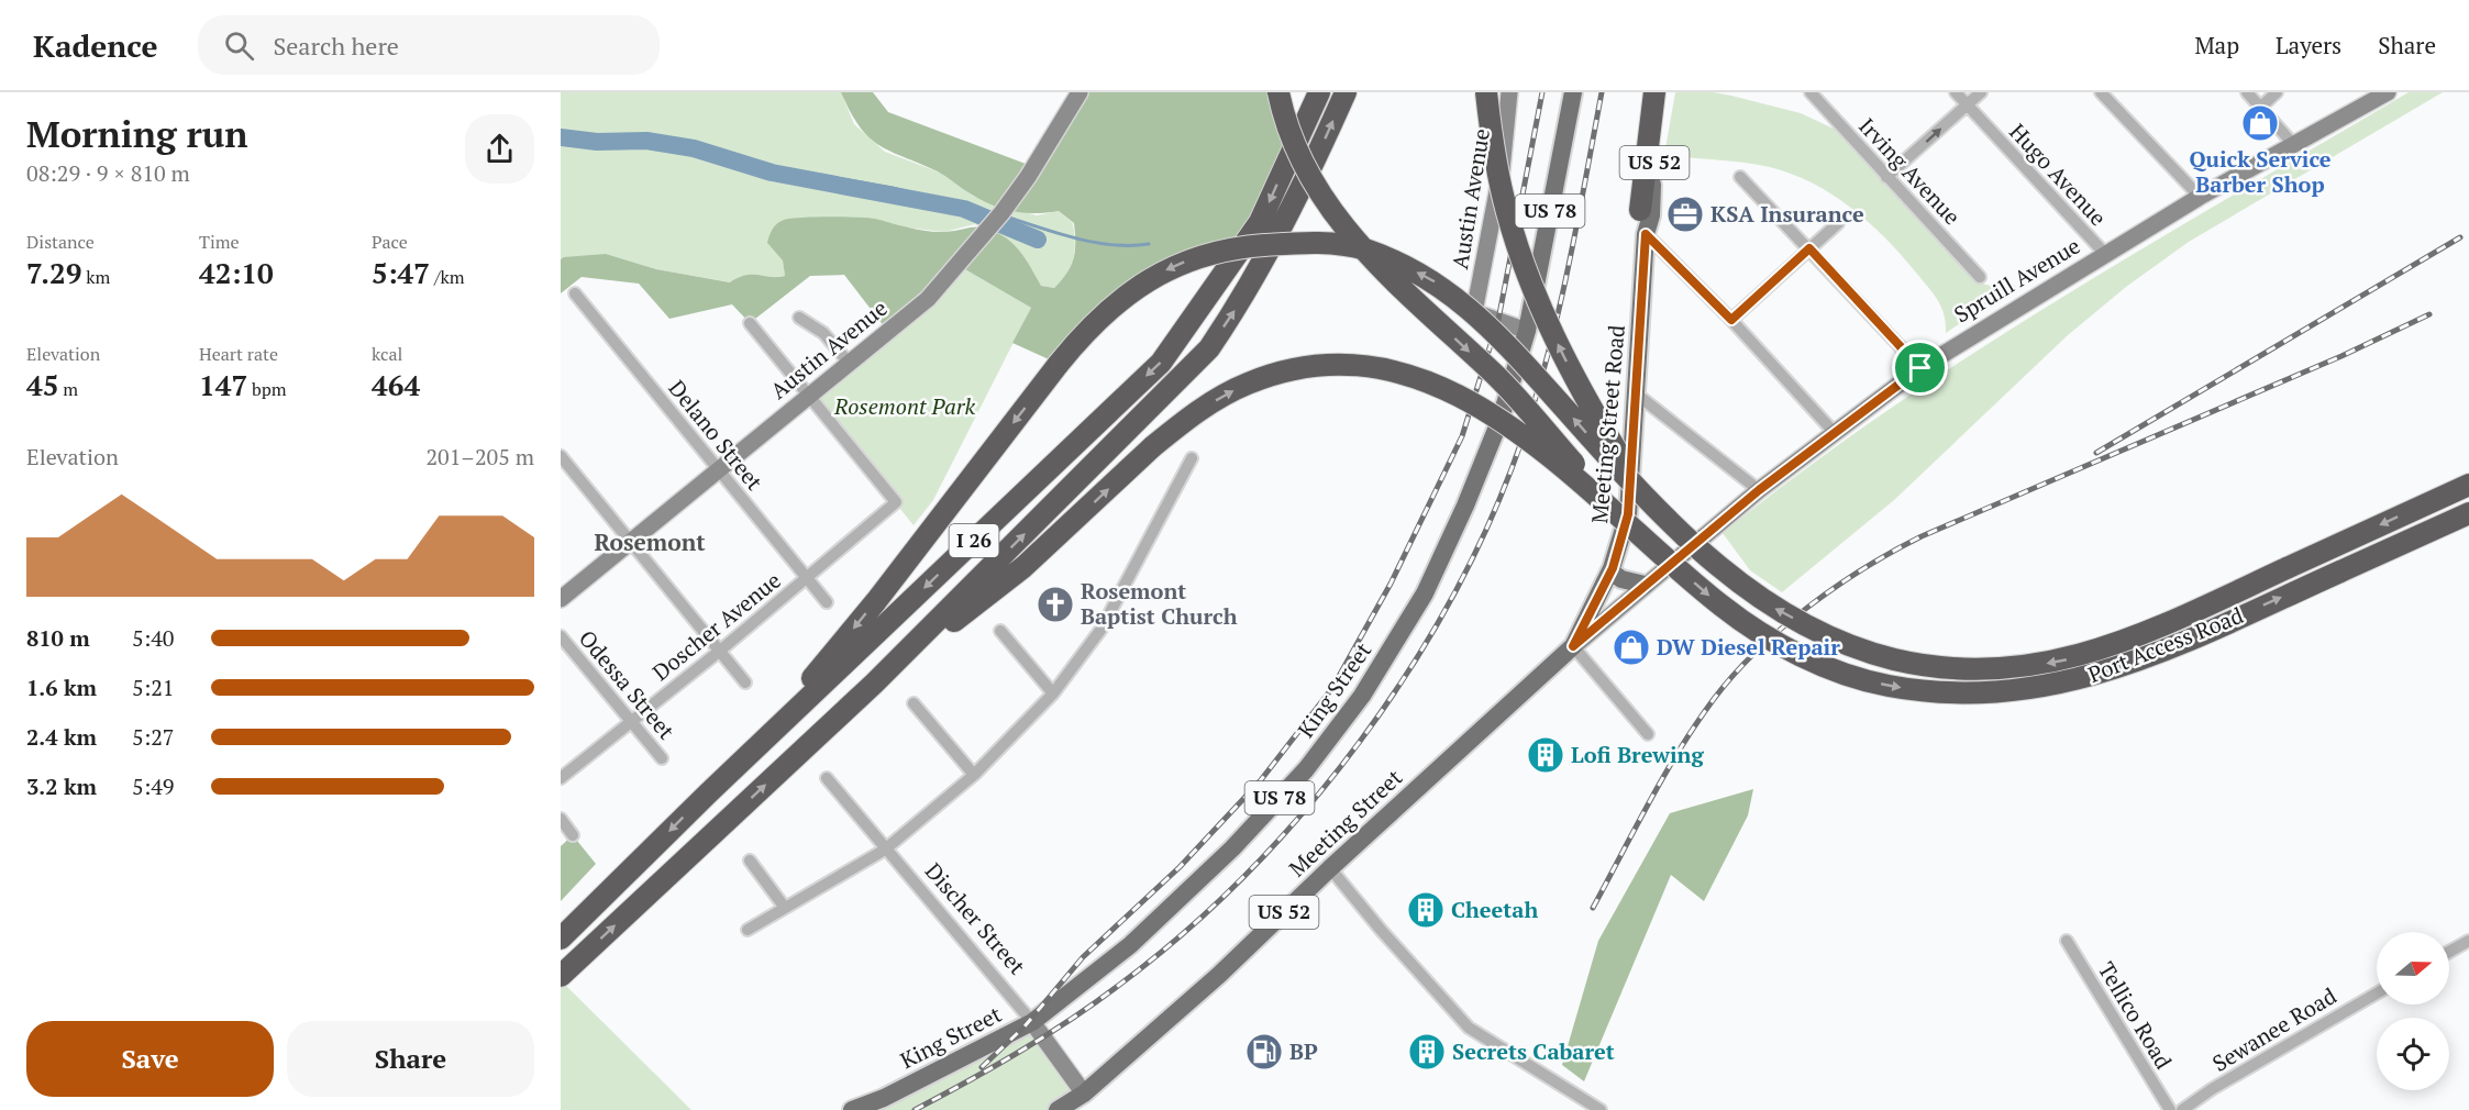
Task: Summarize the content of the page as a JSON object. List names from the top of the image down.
{
  "streets": {
    "highway": ["I 26", "Port Access Road"],
    "main road": [
      "US 52",
      "US 78",
      "Meeting Street Road",
      "King Street",
      "Meeting Street"
    ],
    "street": [
      "Irving Avenue",
      "Hugo Avenue",
      "Austin Avenue",
      "Spruill Avenue",
      "Delano Street",
      "Doscher Avenue",
      "Odessa Street",
      "Discher Street",
      "Tellico Road",
      "Sewanee Road"
    ]
  },
  "crossings": [
    ["Hugo Avenue", "Spruill Avenue"],
    ["Austin Avenue", "Delano Street"],
    ["Austin Avenue", "Doscher Avenue"],
    ["Austin Avenue", "King Street"],
    ["Spruill Avenue", "Meeting Street Road"],
    ["Spruill Avenue", "Meeting Street"],
    ["Meeting Street Road", "Meeting Street"],
    ["Delano Street", "Doscher Avenue"],
    ["Doscher Avenue", "Odessa Street"],
    ["King Street", "Discher Street"],
    ["Meeting Street", "Discher Street"]
  ],
  "districts": ["Rosemont"],
  "parks": ["Rosemont Park"],
  "places": {
    "shop": ["Quick Service Barber Shop", "DW Diesel Repair"],
    "office": ["KSA Insurance"],
    "church": ["Rosemont Baptist Church"],
    "building": ["Lofi Brewing", "Cheetah", "Secrets Cabaret"],
    "fuel station": ["BP"]
  },
  "north": "right",
  "page": {
    "header": "Kadence",
    "search": "Search here",
    "nav": ["Map", "Layers", "Share"],
    "heading": ["Morning run", "08:29 · 9 × 810 m"],
    "stats": [
      ["Distance", "7.29 km"],
      ["Time", "42:10"],
      ["Pace", "5:47 /km"],
      ["Elevation", "45 m"],
      ["Heart rate", "147 bpm"],
      ["kcal", "464"]
    ],
    "chart": ["Elevation", "201–205 m"],
    "list": [
      {
        "name": "810 m",
        "note": "5:40"
      },
      {
        "name": "1.6 km",
        "note": "5:21"
      },
      {
        "name": "2.4 km",
        "note": "5:27"
      },
      {
        "name": "3.2 km",
        "note": "5:49"
      }
    ],
    "buttons": ["Save", "Share"]
  }
}
